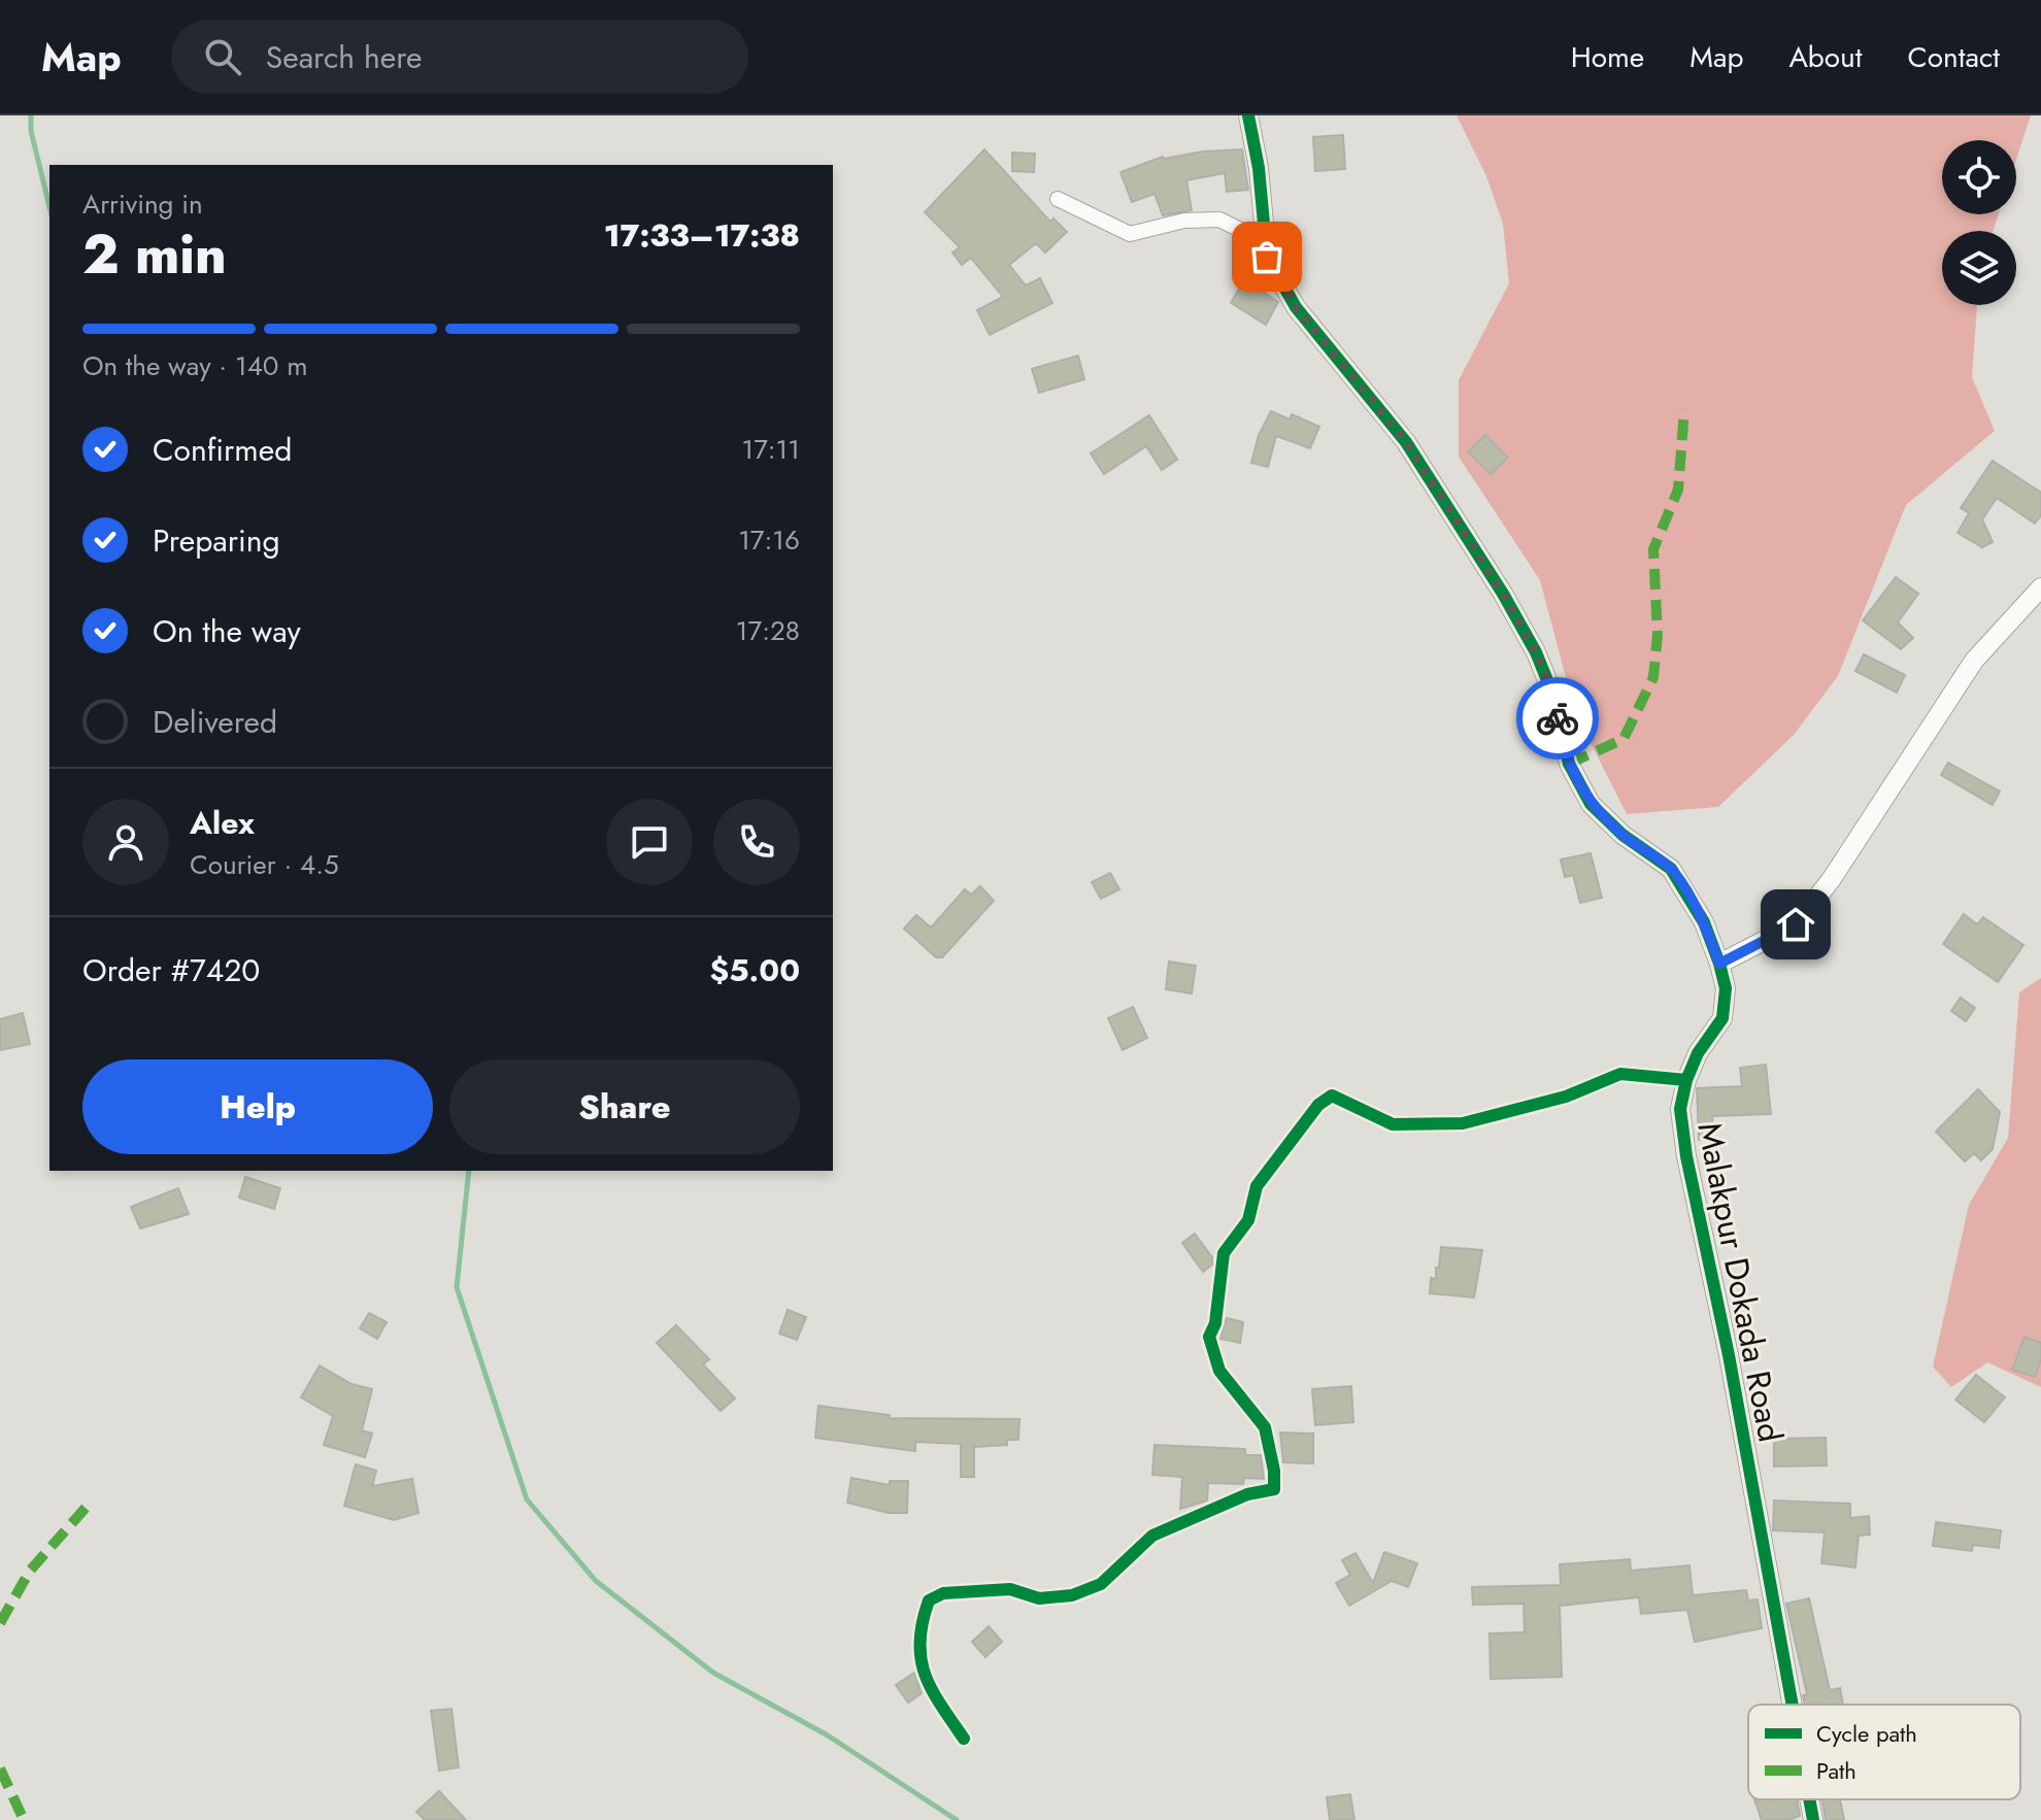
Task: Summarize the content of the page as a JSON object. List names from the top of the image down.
{
  "streets": {
    "street": ["Malakpur Dokada Road"]
  },
  "legend": ["Cycle path", "Path"],
  "page": {
    "header": "Map",
    "search": "Search here",
    "nav": [
      "Home",
      "Map",
      "About",
      "Contact"
    ],
    "heading": ["2 min", "Arriving in", "17:33–17:38"],
    "panel": [
      "Alex",
      "Courier · 4.5",
      "Order #7420",
      "$5.00"
    ],
    "bar": "On the way · 140 m",
    "list": [
      ["Confirmed", "17:11"],
      ["Preparing", "17:16"],
      ["On the way", "17:28"],
      "Delivered"
    ],
    "buttons": ["Help", "Share"]
  }
}
